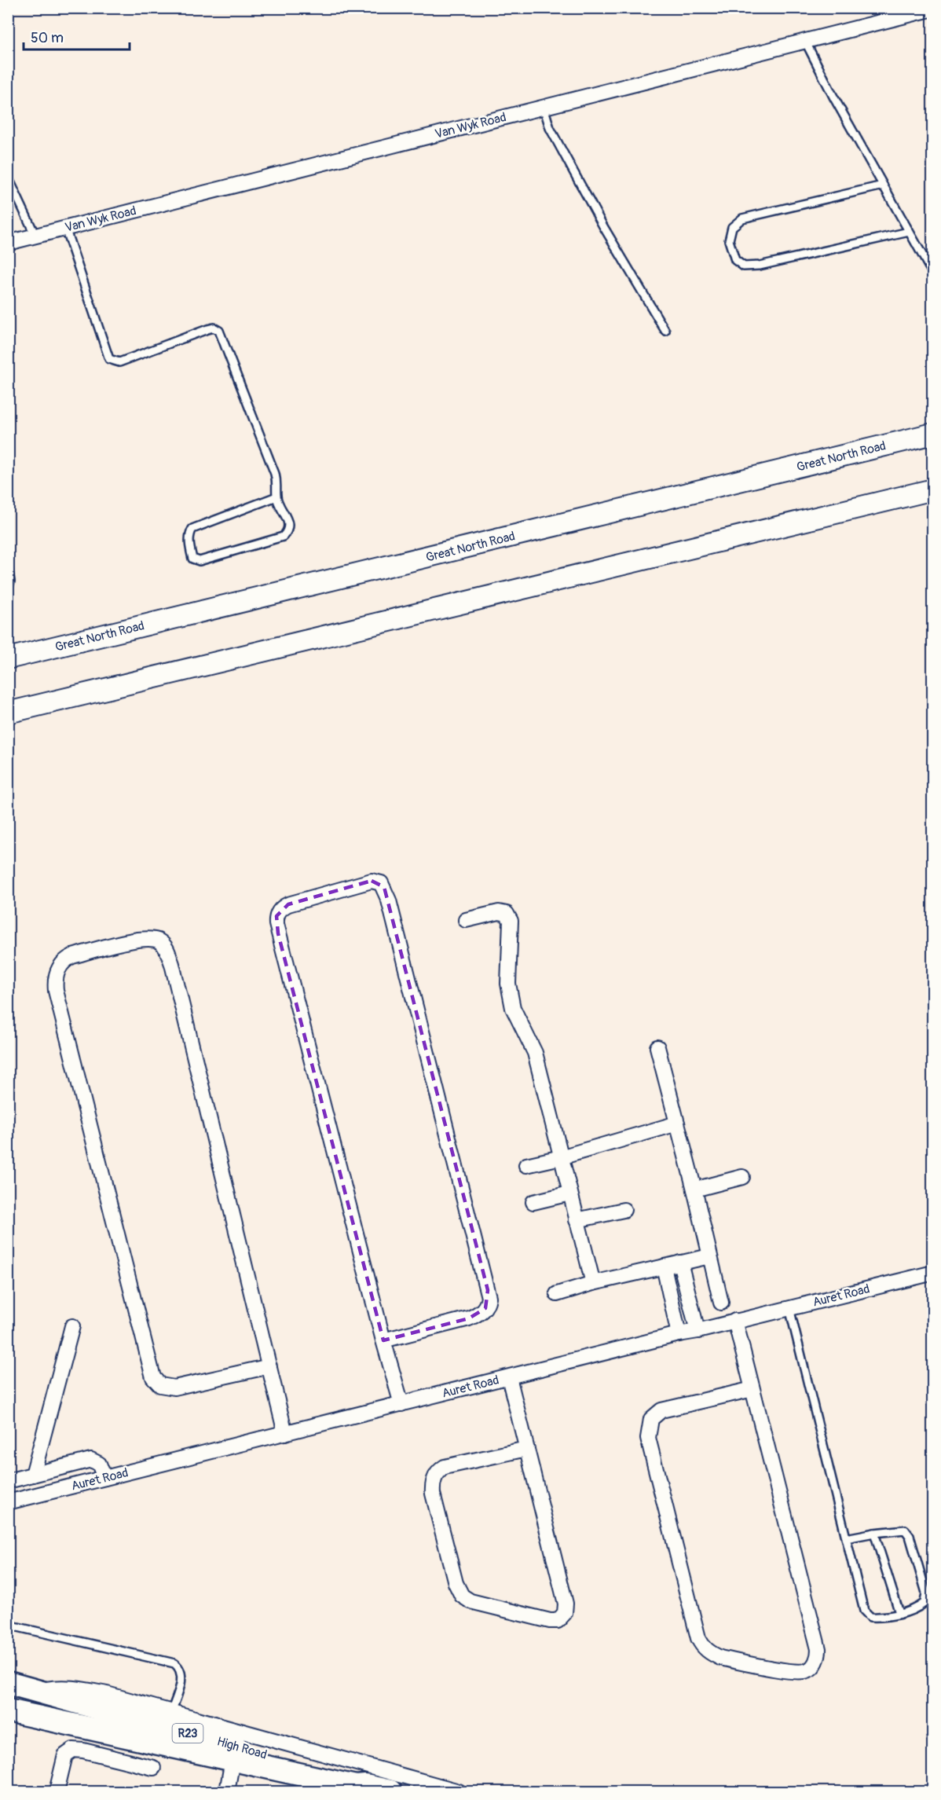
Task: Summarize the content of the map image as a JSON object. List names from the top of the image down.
{
  "streets": {
    "main road": ["Great North Road", "R23", "High Road"],
    "street": ["Van Wyk Road", "Auret Road"]
  },
  "scale_bar": "50 m"
}
